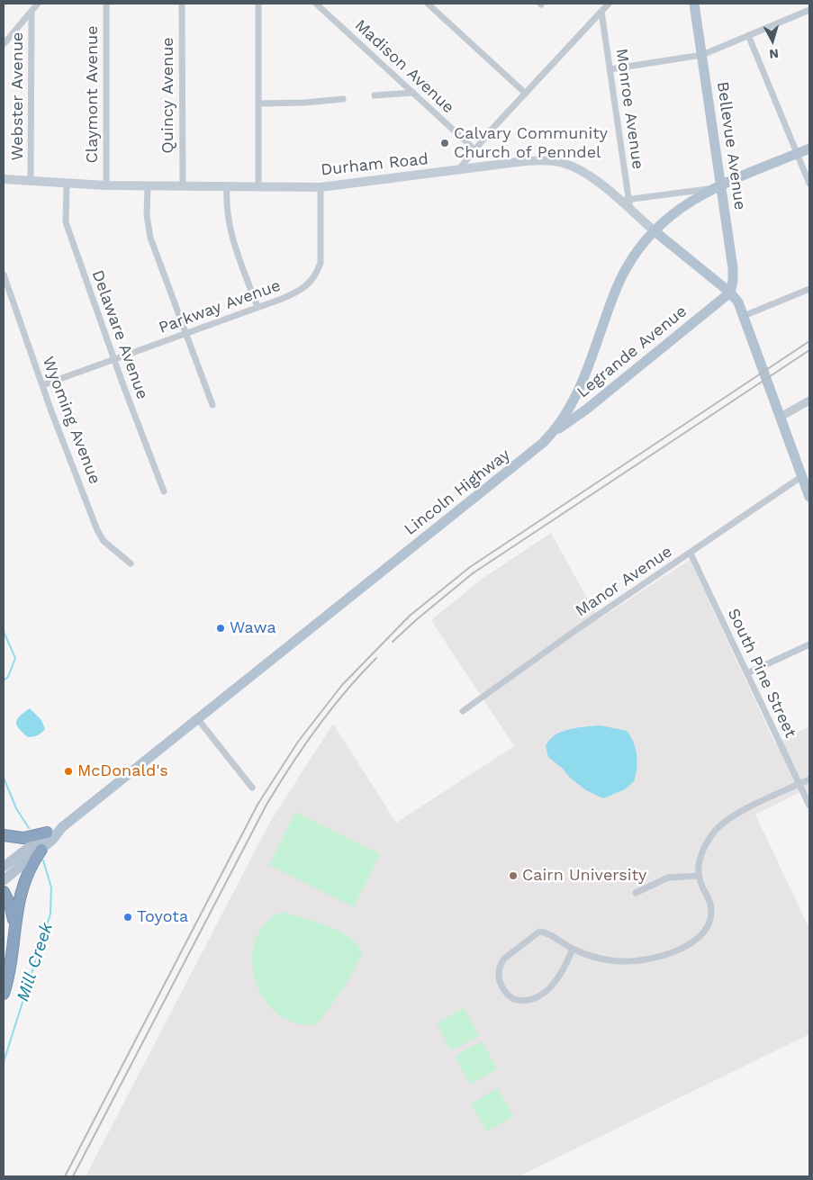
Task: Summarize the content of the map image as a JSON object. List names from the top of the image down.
{
  "streets": {
    "main road": [
      "Bellevue Avenue",
      "Durham Road",
      "Legrande Avenue",
      "Lincoln Highway"
    ],
    "street": [
      "Madison Avenue",
      "Claymont Avenue",
      "Quincy Avenue",
      "Webster Avenue",
      "Monroe Avenue",
      "Parkway Avenue",
      "Delaware Avenue",
      "Wyoming Avenue",
      "Manor Avenue",
      "South Pine Street"
    ]
  },
  "crossings": [
    ["Claymont Avenue", "Durham Road"],
    ["Quincy Avenue", "Durham Road"],
    ["Webster Avenue", "Durham Road"],
    ["Monroe Avenue", "Durham Road"],
    ["Bellevue Avenue", "Durham Road"],
    ["Bellevue Avenue", "Legrande Avenue"],
    ["Bellevue Avenue", "Lincoln Highway"],
    ["Durham Road", "Parkway Avenue"],
    ["Durham Road", "Delaware Avenue"],
    ["Durham Road", "Legrande Avenue"],
    ["Durham Road", "Lincoln Highway"],
    ["Durham Road", "Manor Avenue"],
    ["Parkway Avenue", "Delaware Avenue"],
    ["Parkway Avenue", "Wyoming Avenue"],
    ["Legrande Avenue", "Lincoln Highway"],
    ["Manor Avenue", "South Pine Street"]
  ],
  "water": ["Mill Creek"],
  "places": [
    "Calvary Community Church of Penndel",
    "Wawa",
    "McDonald's",
    "Cairn University",
    "Toyota"
  ],
  "north": "bottom"
}
